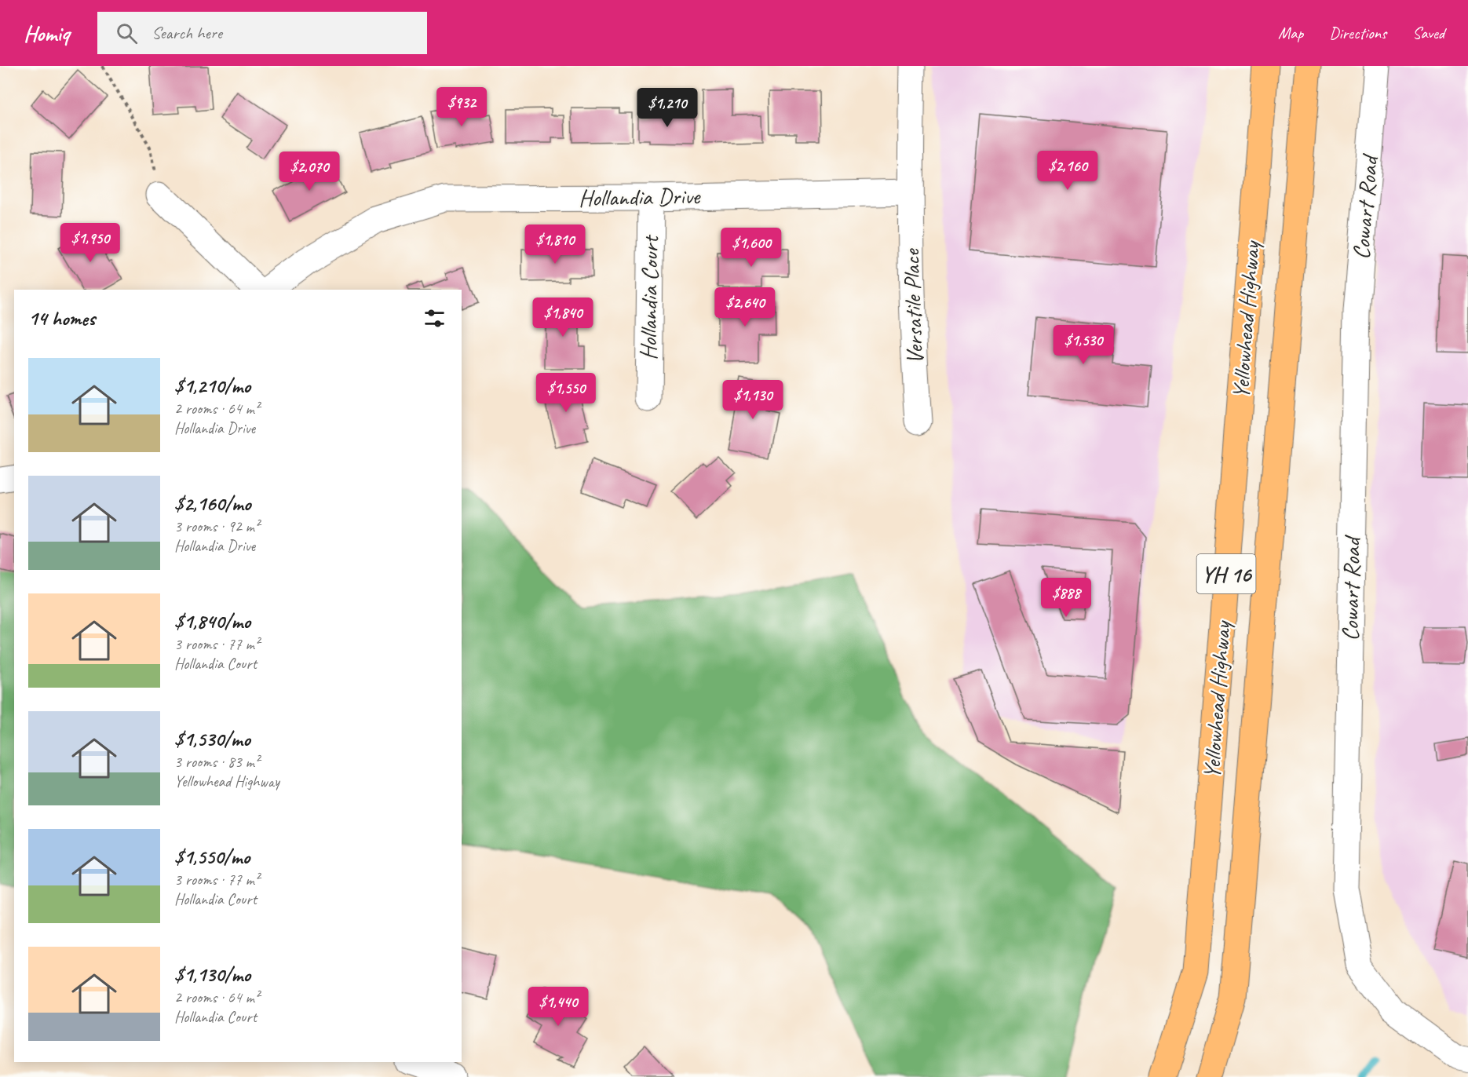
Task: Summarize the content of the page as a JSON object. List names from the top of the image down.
{
  "streets": {
    "highway": ["Yellowhead Highway", "YH 16"],
    "street": [
      "Hollandia Drive",
      "Cowart Road",
      "Hollandia Court",
      "Versatile Place"
    ]
  },
  "crossings": [
    ["Hollandia Drive", "Hollandia Court"],
    ["Hollandia Drive", "Versatile Place"]
  ],
  "page": {
    "header": "Homiq",
    "search": "Search here",
    "nav": ["Map", "Directions", "Saved"],
    "price": [
      "$932",
      "$1,210",
      "$2,160",
      "$2,070",
      "$1,950",
      "$1,810",
      "$1,600",
      "$2,640",
      "$1,840",
      "$1,530",
      "$1,550",
      "$1,130",
      "$888",
      "$1,440"
    ],
    "heading": "14 homes",
    "list": [
      {
        "name": "$1,210/mo",
        "note": "2 rooms · 64 m² · Hollandia Drive"
      },
      {
        "name": "$2,160/mo",
        "note": "3 rooms · 92 m² · Hollandia Drive"
      },
      {
        "name": "$1,840/mo",
        "note": "3 rooms · 77 m² · Hollandia Court"
      },
      {
        "name": "$1,530/mo",
        "note": "3 rooms · 83 m² · Yellowhead Highway"
      },
      {
        "name": "$1,550/mo",
        "note": "3 rooms · 77 m² · Hollandia Court"
      },
      {
        "name": "$1,130/mo",
        "note": "2 rooms · 64 m² · Hollandia Court"
      }
    ]
  }
}
